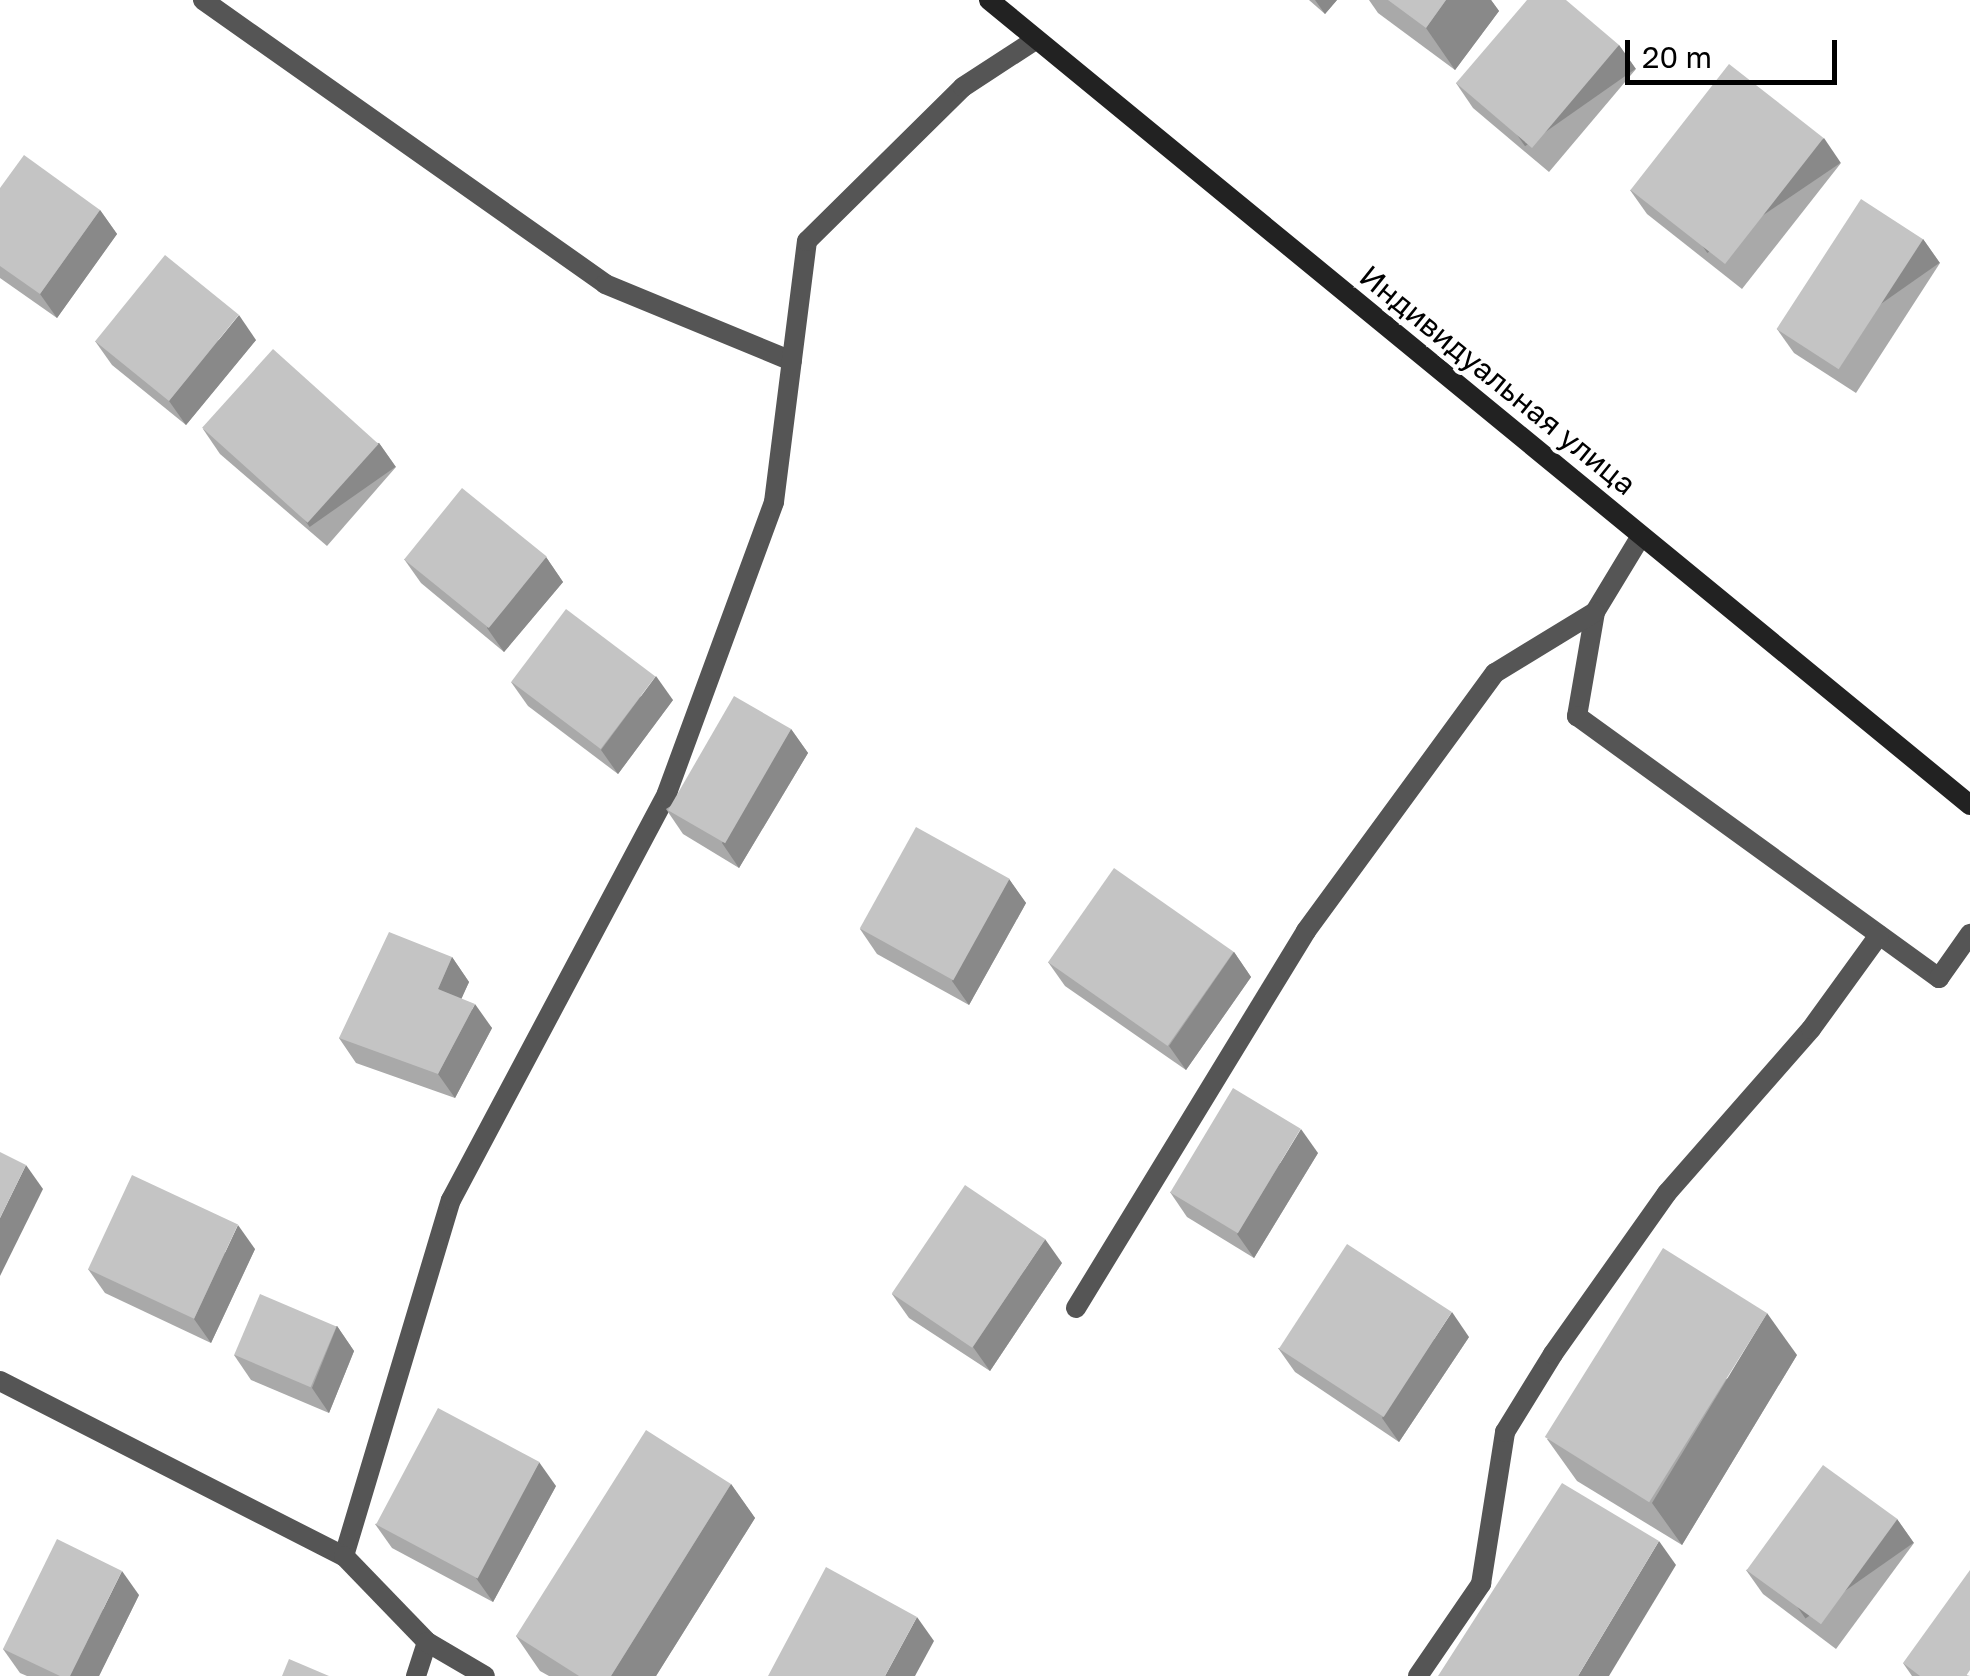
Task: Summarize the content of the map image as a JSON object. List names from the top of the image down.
{
  "streets": {
    "main road": ["Индивидуальная улица"]
  },
  "scale_bar": "20 m"
}
